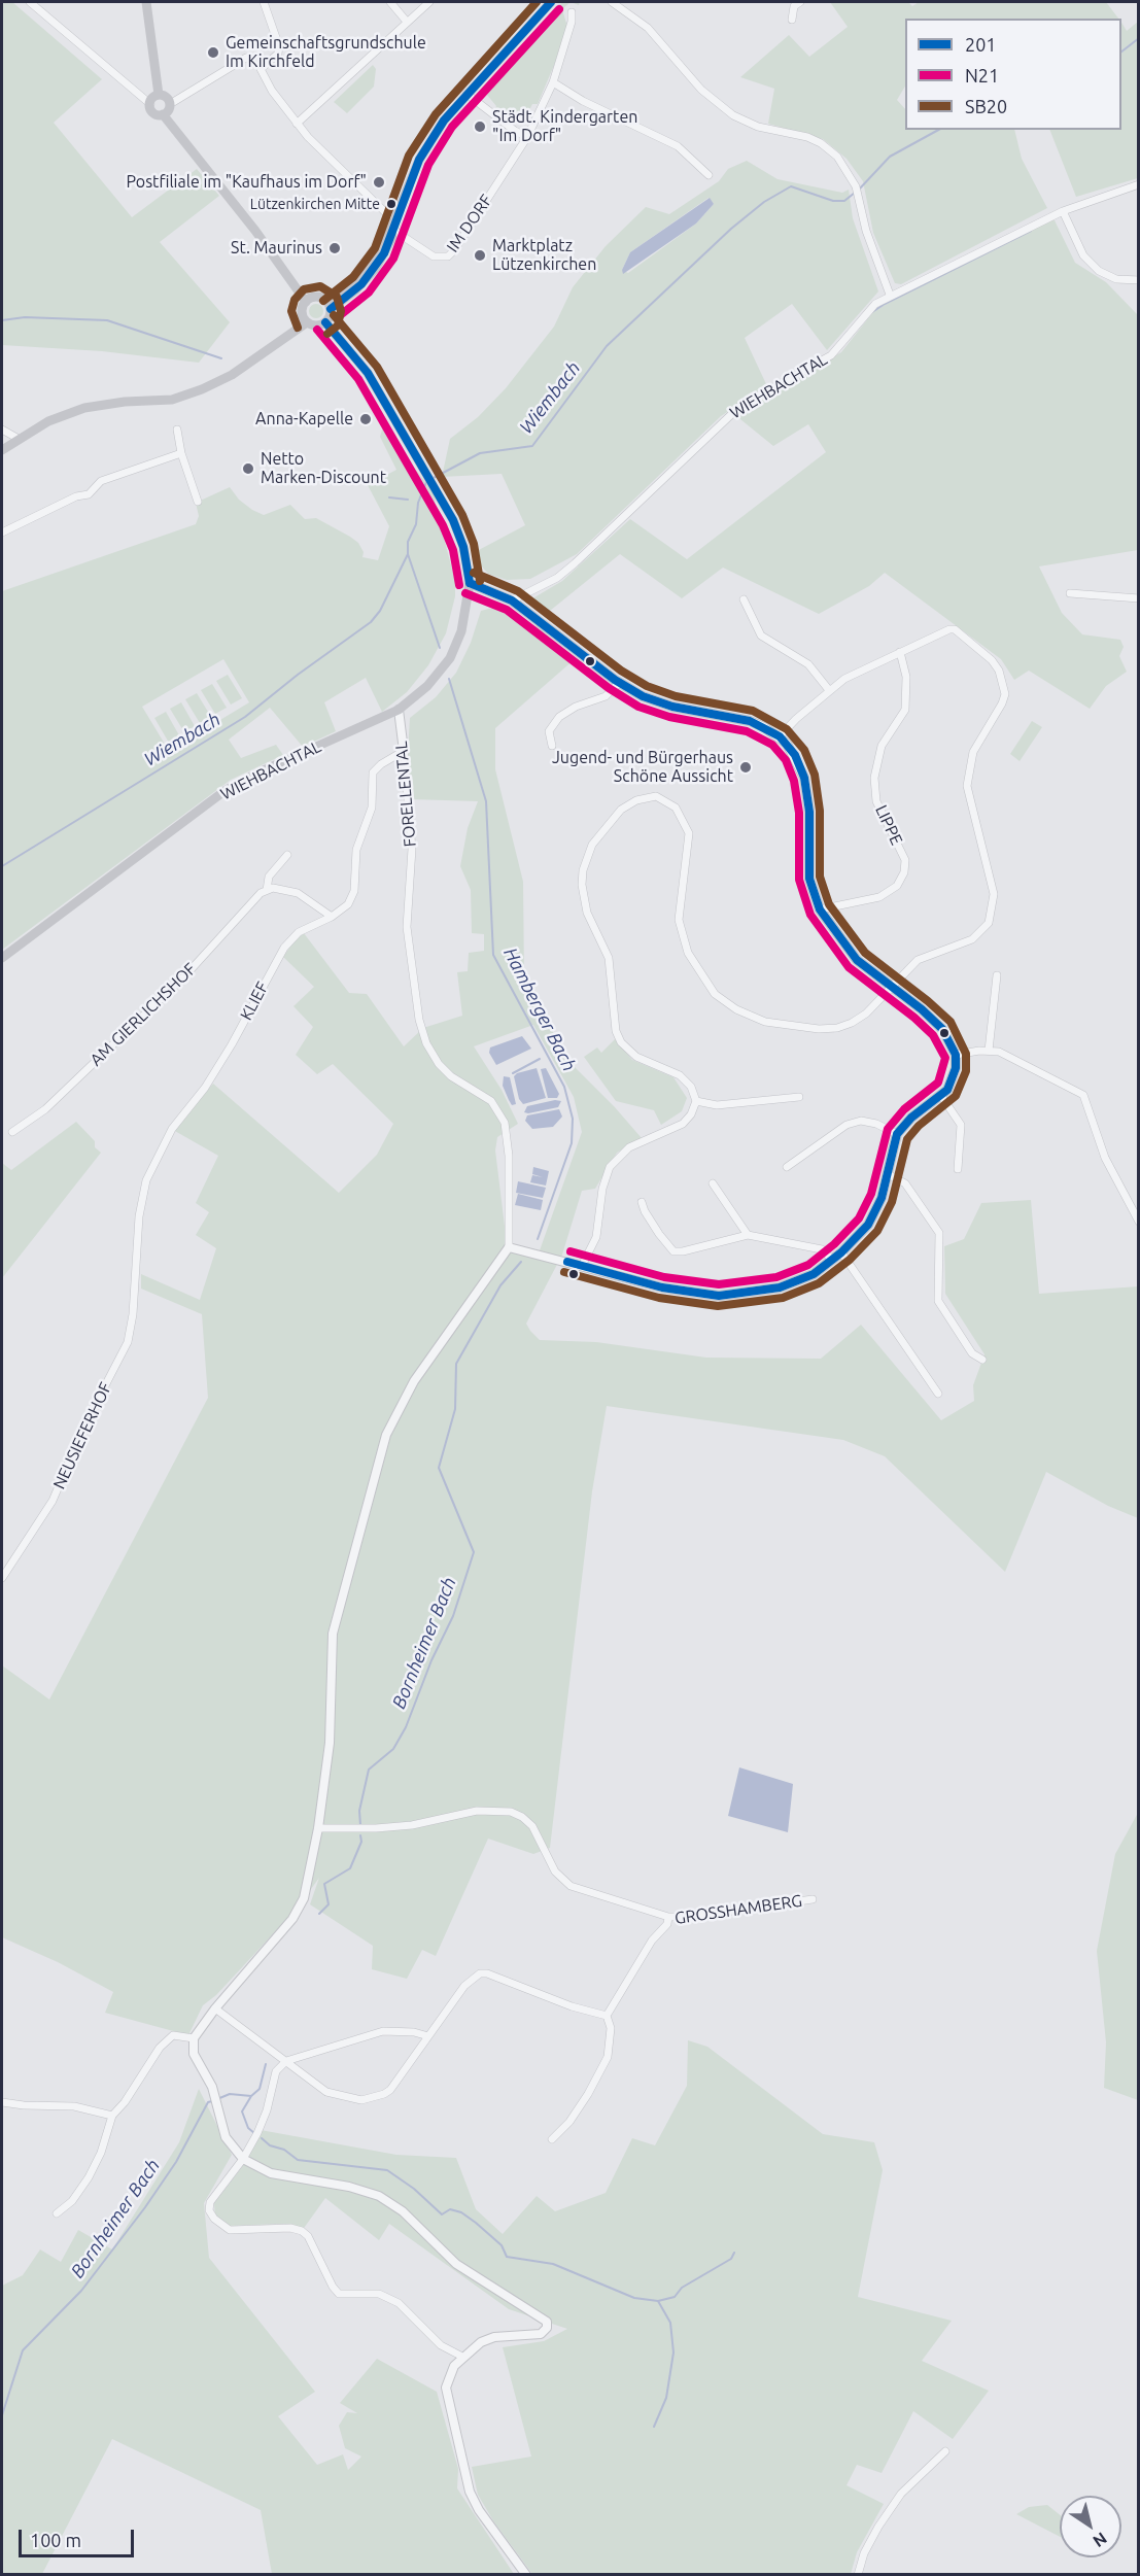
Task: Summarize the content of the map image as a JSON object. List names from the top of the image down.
{
  "streets": {
    "main road": ["WIEHBACHTAL"],
    "street": [
      "IM DORF",
      "FORELLENTAL",
      "LIPPE",
      "KLIEF",
      "AM GIERLICHSHOF",
      "NEUSIEFERHOF",
      "GROSSHAMBERG"
    ]
  },
  "crossings": [
    ["WIEHBACHTAL", "FORELLENTAL"],
    ["FORELLENTAL", "KLIEF"],
    ["KLIEF", "NEUSIEFERHOF"]
  ],
  "water": ["Wiembach", "Hamberger Bach", "Bornheimer Bach"],
  "places": [
    "Gemeinschaftsgrundschule Im Kirchfeld",
    "Städt. Kindergarten \"Im Dorf\"",
    "Postfiliale im \"Kaufhaus im Dorf\"",
    "Lützenkirchen Mitte",
    "St. Maurinus",
    "Marktplatz Lützenkirchen",
    "Anna-Kapelle",
    "Netto Marken-Discount",
    "Jugend- und Bürgerhaus Schöne Aussicht"
  ],
  "lines": ["transit line 201", "transit line SB20", "transit line N21"],
  "legend": ["201", "N21", "SB20"],
  "scale_bar": "100 m",
  "north": "bottom right"
}
